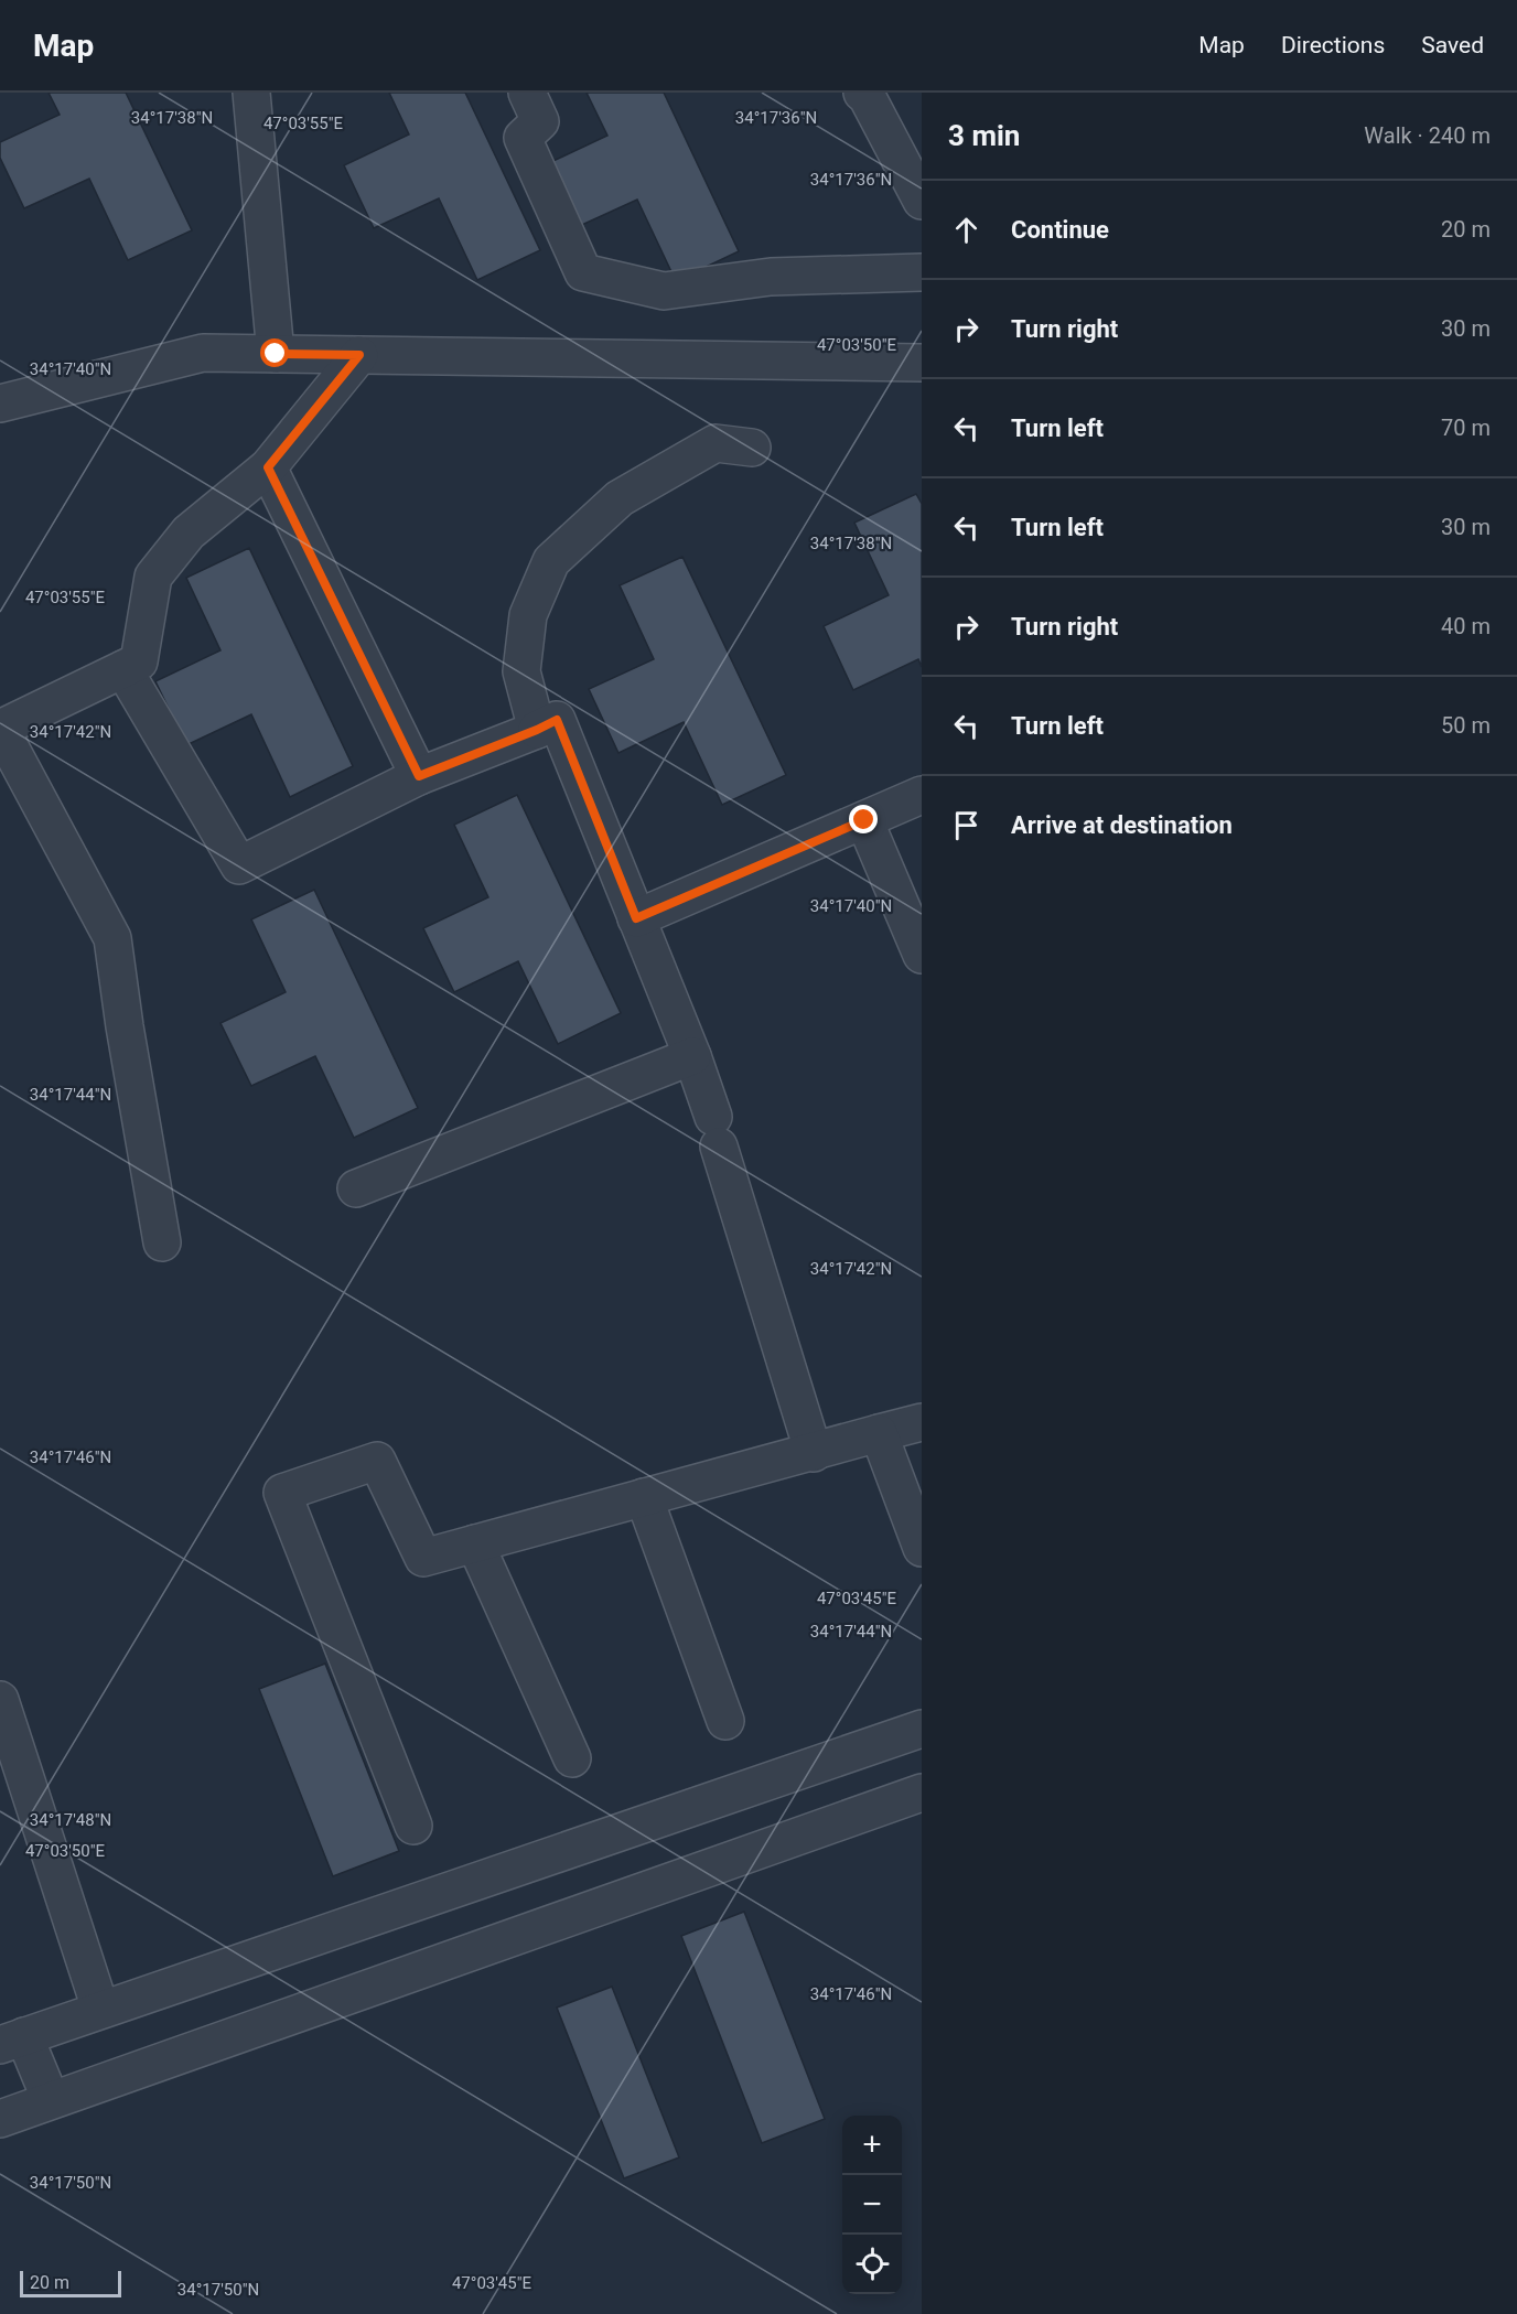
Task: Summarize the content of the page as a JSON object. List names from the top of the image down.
{
  "scale_bar": "20 m",
  "page": {
    "header": "Map",
    "nav": ["Map", "Directions", "Saved"],
    "heading": ["3 min", "Walk · 240 m"],
    "list": [
      ["Continue", "20 m"],
      ["Turn right", "30 m"],
      ["Turn left", "70 m"],
      ["Turn left", "30 m"],
      ["Turn right", "40 m"],
      ["Turn left", "50 m"],
      "Arrive at destination"
    ],
    "map_buttons": ["+", "−"],
    "scale": "20 m"
  },
  "coordinates": [
    "34°17'38\"N",
    "34°17'36\"N",
    "47°03'55\"E",
    "47°03'50\"E",
    "34°17'40\"N",
    "34°17'42\"N",
    "34°17'44\"N",
    "34°17'46\"N",
    "47°03'45\"E",
    "34°17'48\"N",
    "34°17'50\"N"
  ]
}
